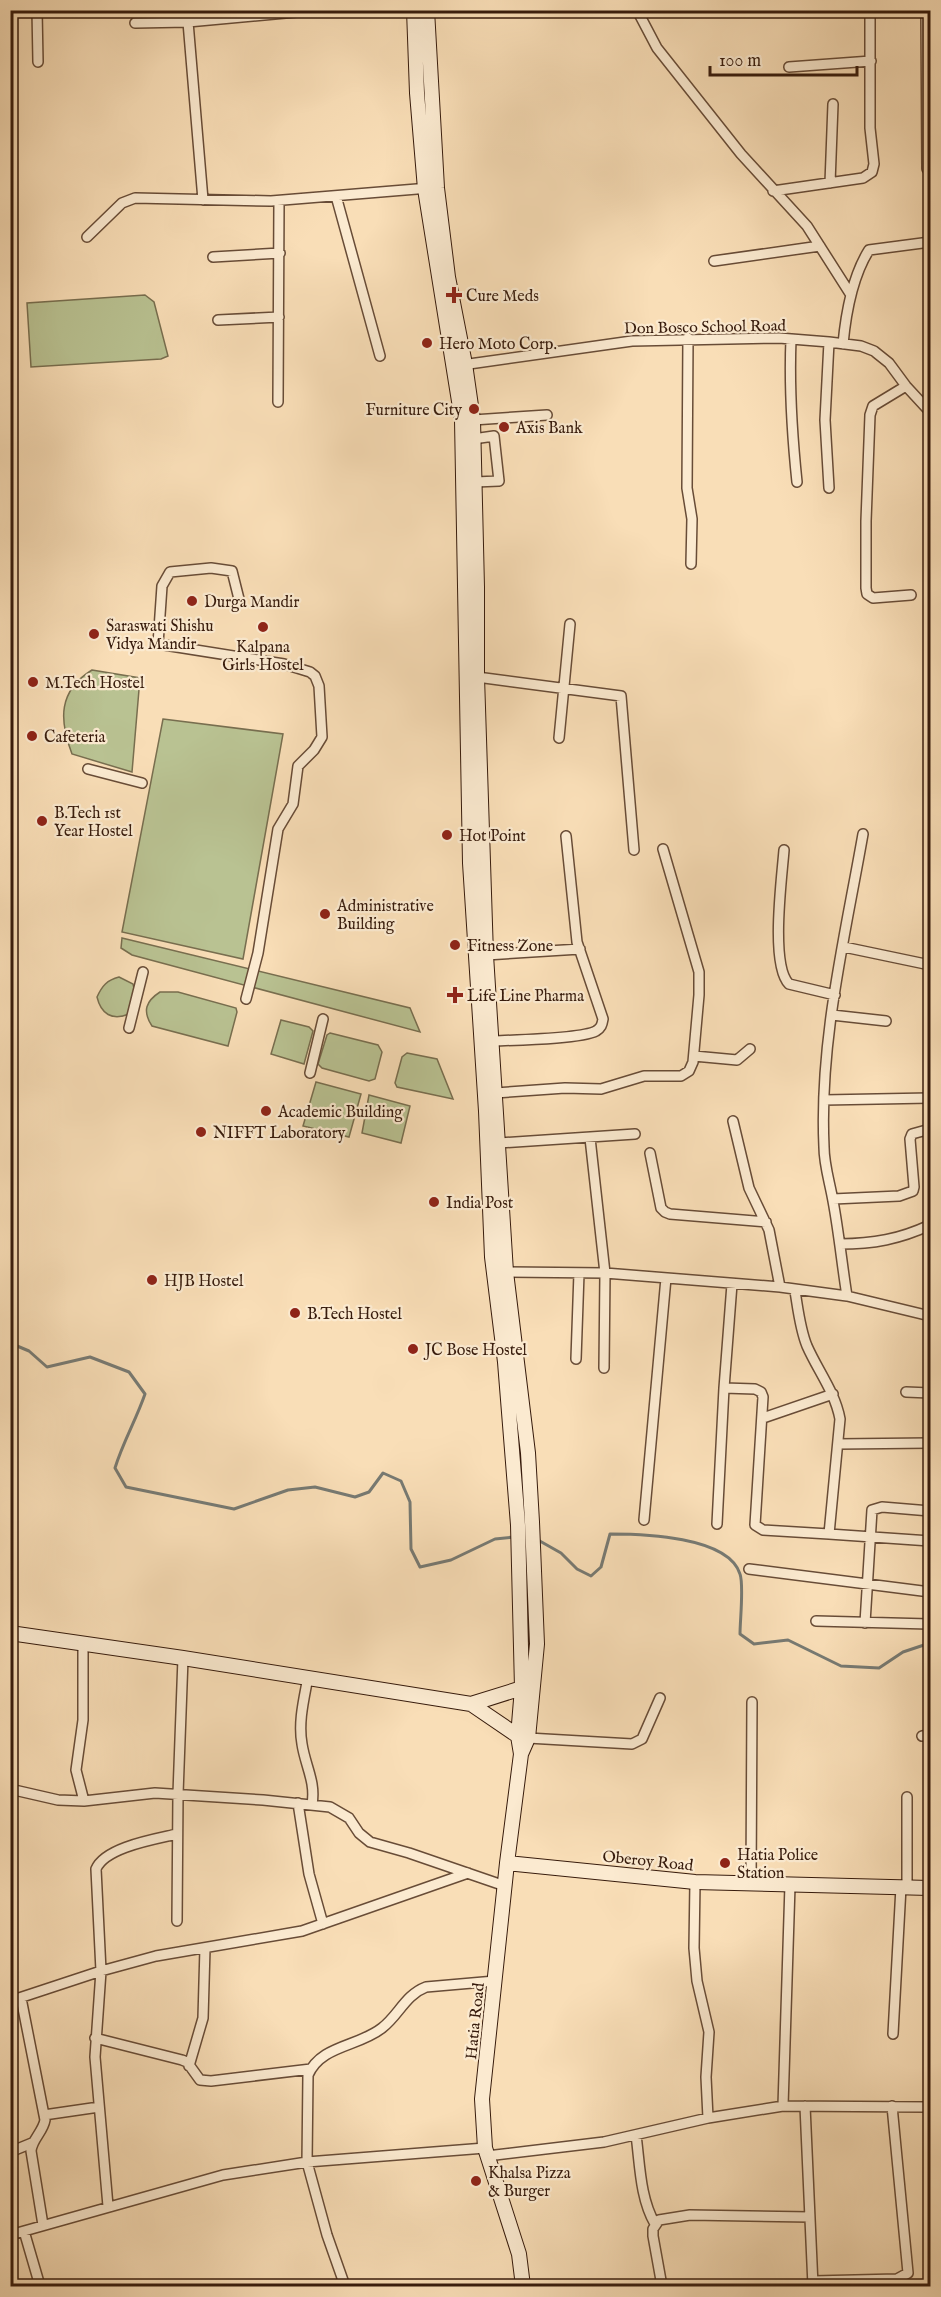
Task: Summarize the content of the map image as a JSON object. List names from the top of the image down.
{
  "streets": {
    "main road": ["Oberoy Road", "Hatia Road"],
    "street": ["Don Bosco School Road"]
  },
  "crossings": [
    ["Oberoy Road", "Hatia Road"]
  ],
  "places": {
    "health": ["Cure Meds", "Life Line Pharma"],
    "other": [
      "Hero Moto Corp.",
      "Furniture City",
      "Axis Bank",
      "Durga Mandir",
      "Kalpana Girls Hostel",
      "Saraswati Shishu Vidya Mandir",
      "M.Tech Hostel",
      "Cafeteria",
      "B.Tech 1st Year Hostel",
      "Hot Point",
      "Administrative Building",
      "Fitness Zone",
      "Academic Building",
      "NIFFT Laboratory",
      "India Post",
      "HJB Hostel",
      "B.Tech Hostel",
      "JC Bose Hostel",
      "Hatia Police Station",
      "Khalsa Pizza & Burger"
    ]
  },
  "scale_bar": "100 m"
}
